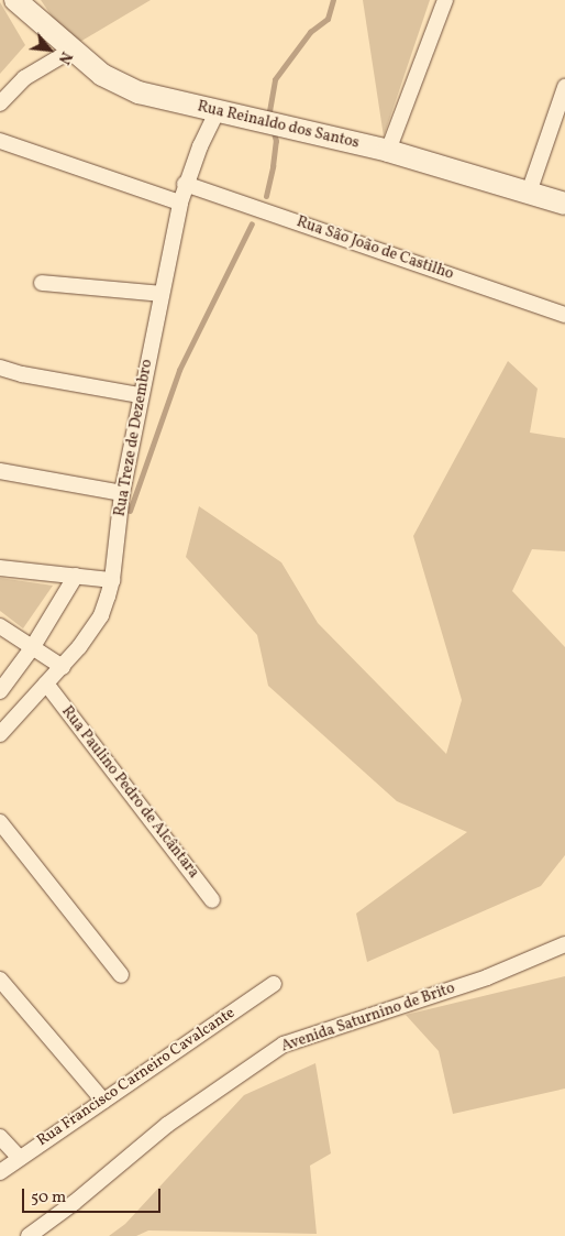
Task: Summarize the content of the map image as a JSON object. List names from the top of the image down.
{
  "streets": {
    "street": [
      "Rua Reinaldo dos Santos",
      "Rua São João de Castilho",
      "Rua Treze de Dezembro",
      "Rua Paulino Pedro de Alcântara",
      "Avenida Saturnino de Brito",
      "Rua Francisco Carneiro Cavalcante"
    ]
  },
  "crossings": [
    ["Rua Reinaldo dos Santos", "Rua Treze de Dezembro"],
    ["Rua São João de Castilho", "Rua Treze de Dezembro"],
    ["Rua Treze de Dezembro", "Rua Paulino Pedro de Alcântara"]
  ],
  "scale_bar": "50 m",
  "north": "bottom right"
}
